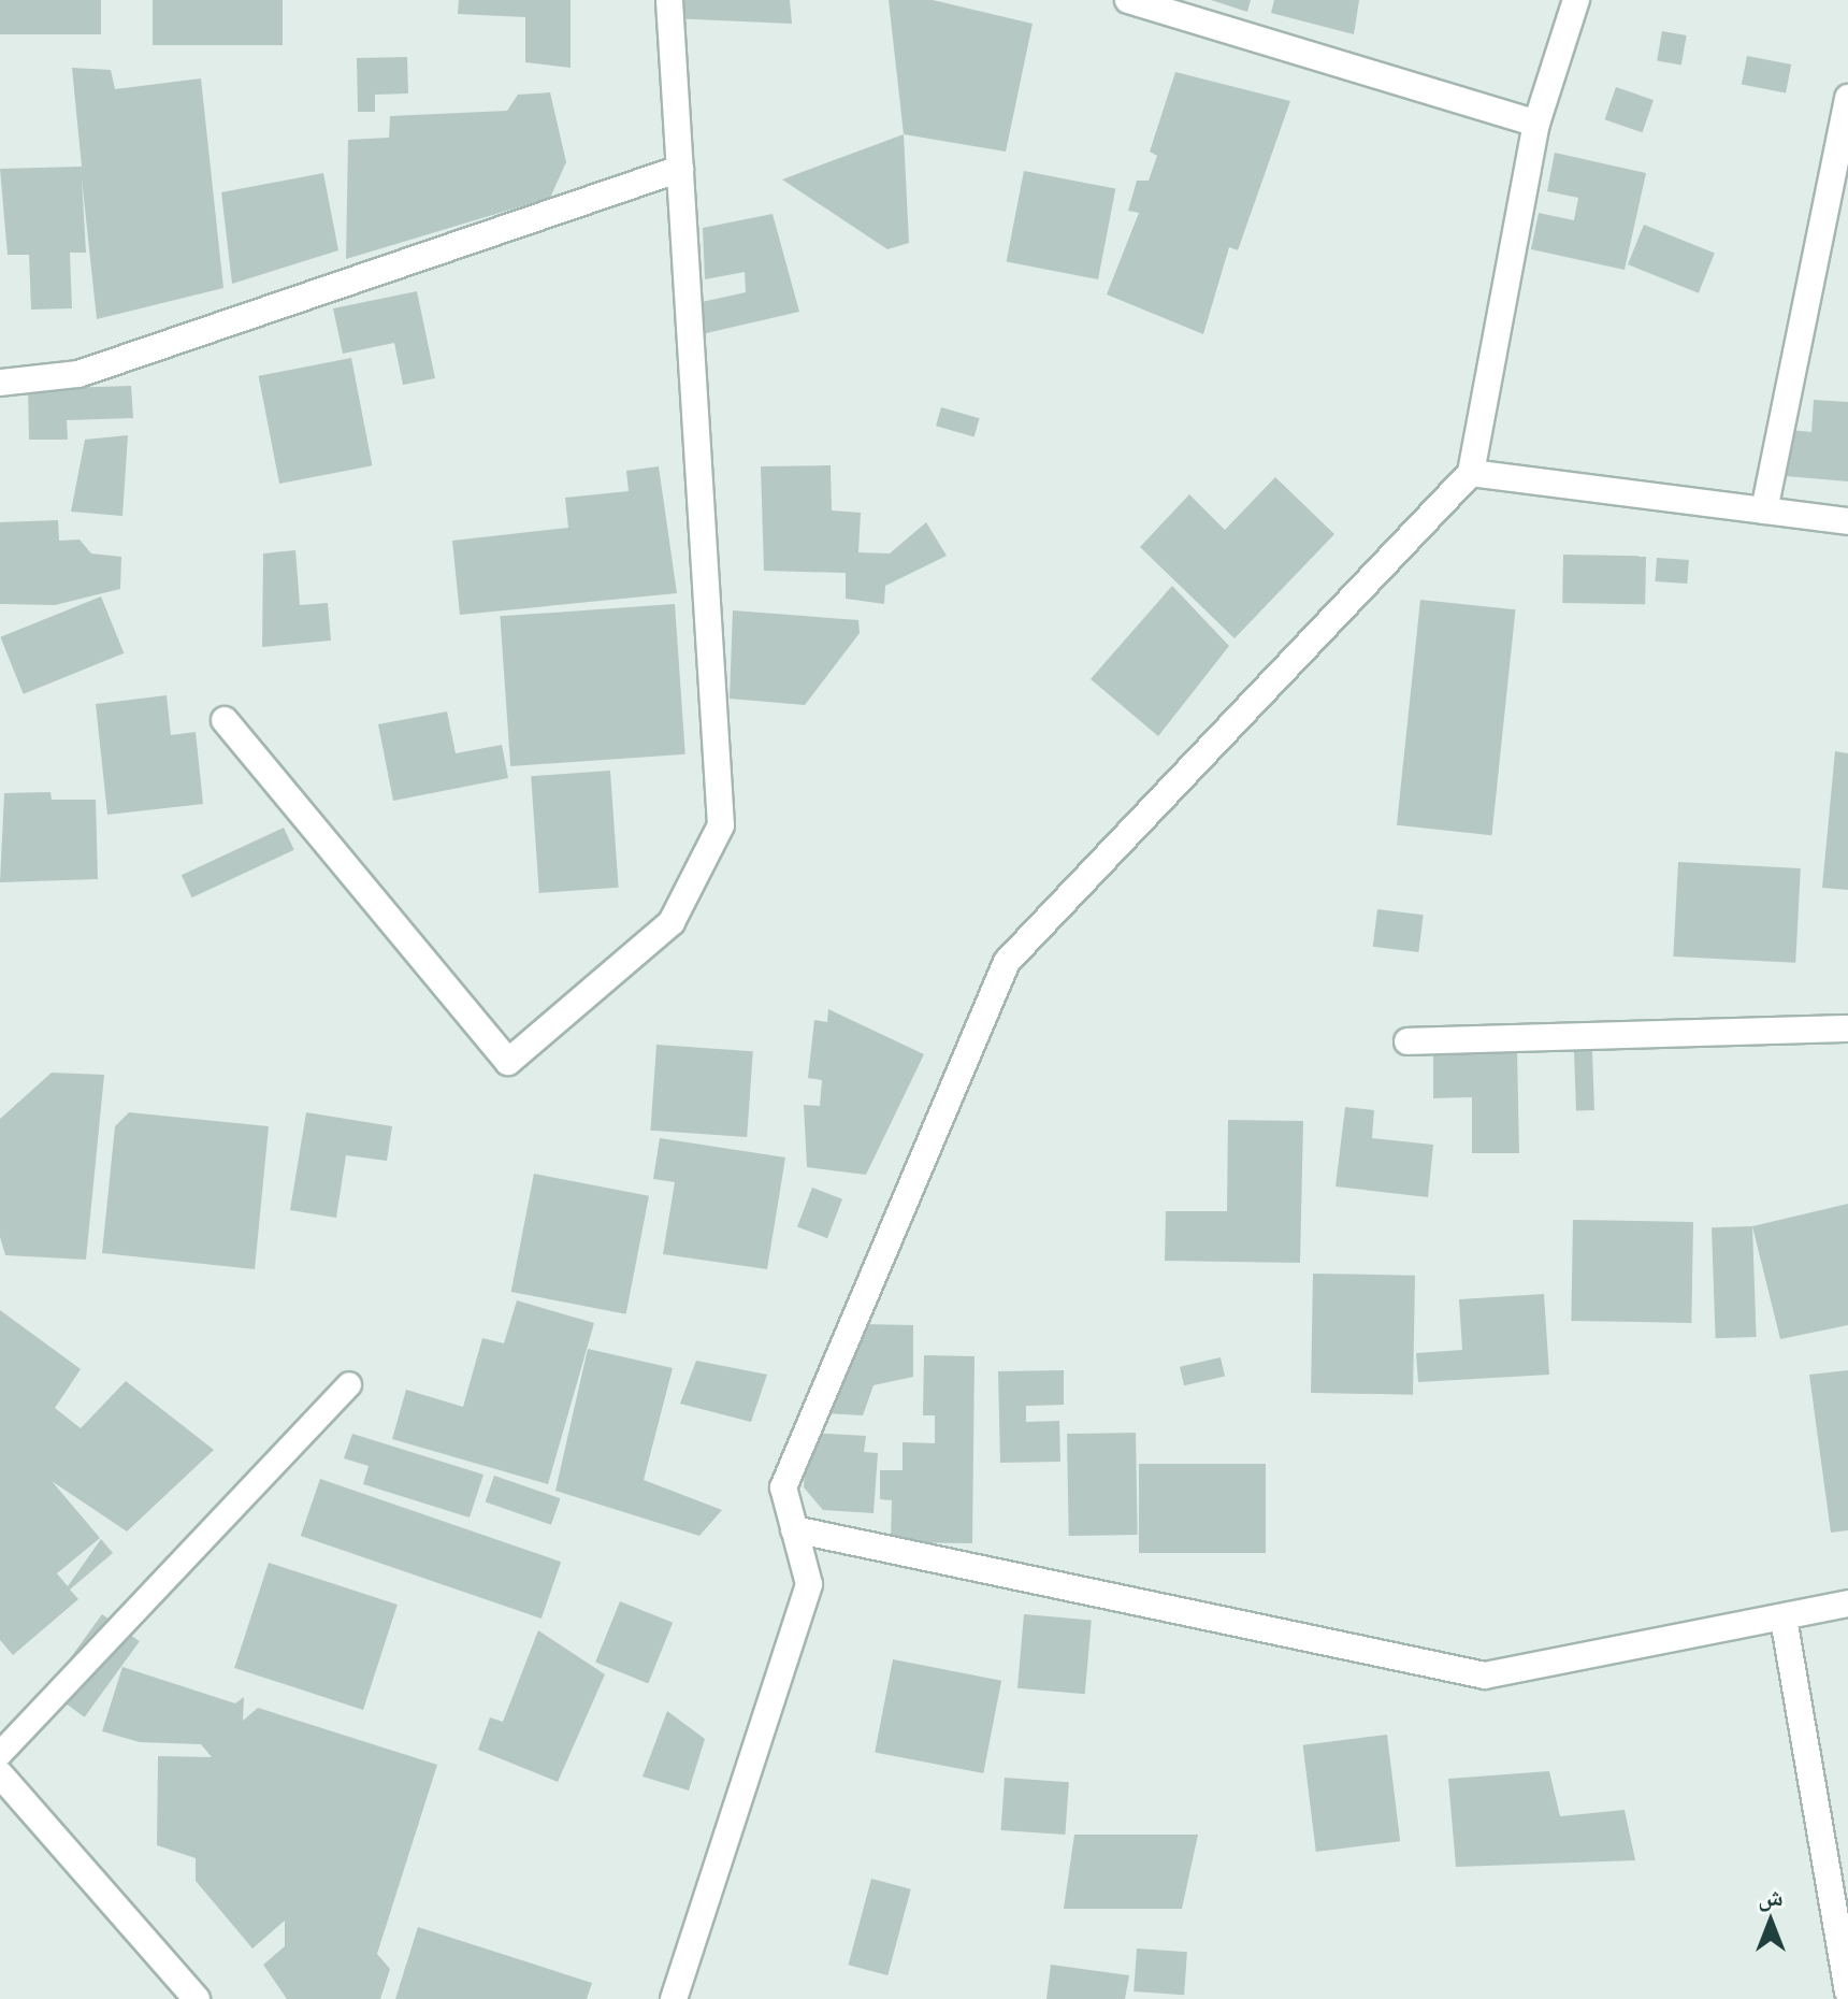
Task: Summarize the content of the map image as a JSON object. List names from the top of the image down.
{
  "north": "top"
}
